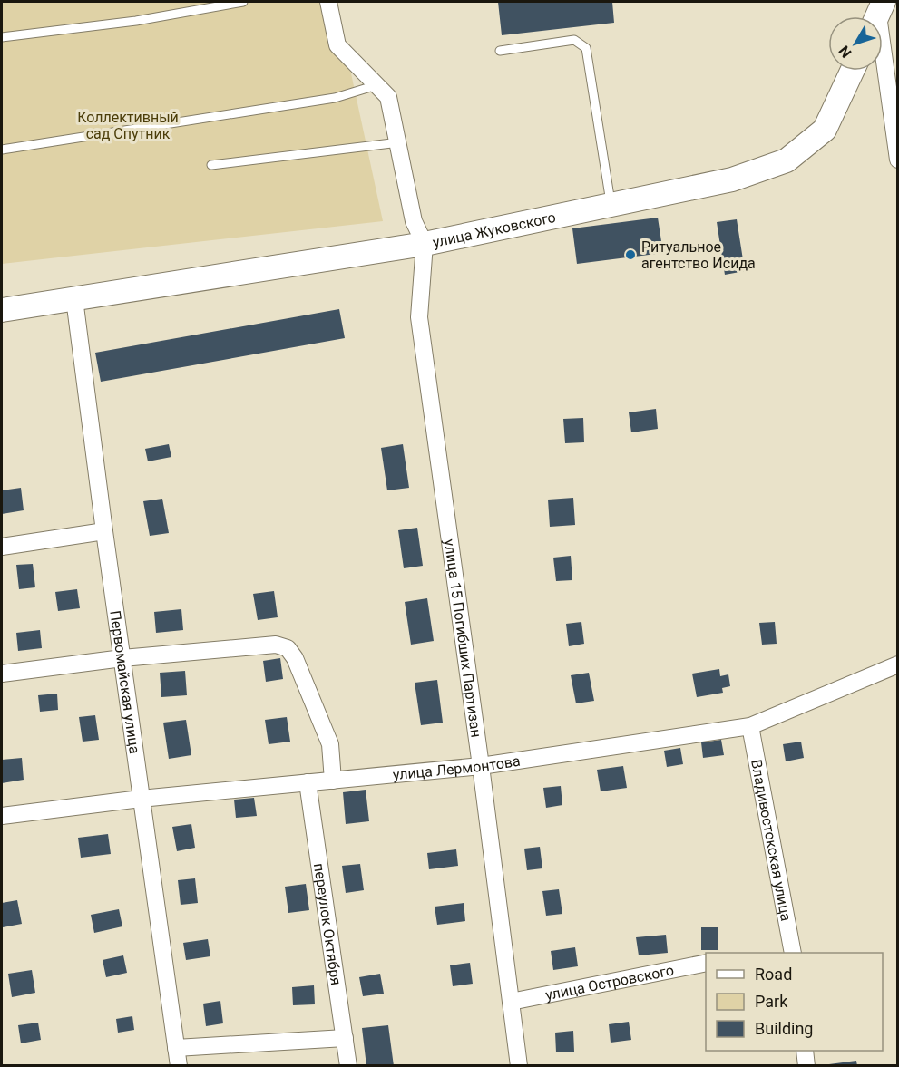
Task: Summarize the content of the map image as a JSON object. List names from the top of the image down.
{
  "streets": {
    "street": [
      "улица Жуковского",
      "улица 15 Погибших Партизан",
      "Первомайская улица",
      "улица Лермонтова",
      "Владивостокская улица",
      "переулок Октября",
      "улица Островского"
    ]
  },
  "crossings": [
    ["улица Жуковского", "улица 15 Погибших Партизан"],
    ["улица Жуковского", "Первомайская улица"],
    ["улица 15 Погибших Партизан", "улица Лермонтова"],
    ["улица 15 Погибших Партизан", "улица Островского"],
    ["Первомайская улица", "улица Лермонтова"],
    ["улица Лермонтова", "Владивостокская улица"],
    ["улица Лермонтова", "переулок Октября"]
  ],
  "parks": ["Коллективный сад Спутник"],
  "places": ["Ритуальное агентство Исида"],
  "legend": ["Road", "Park", "Building"],
  "north": "bottom left"
}
